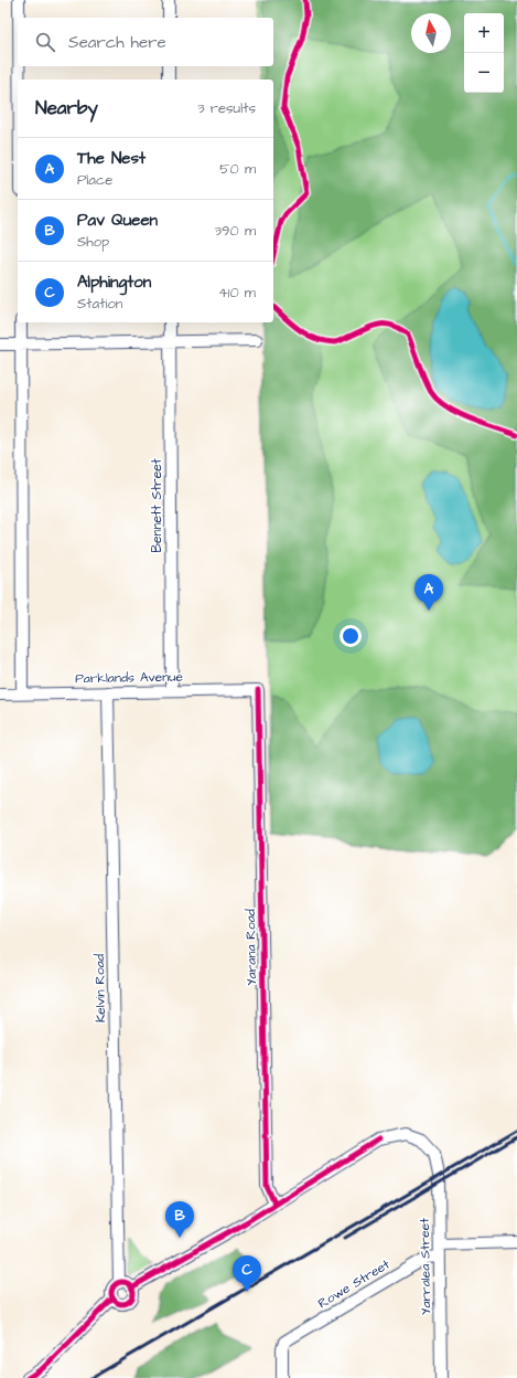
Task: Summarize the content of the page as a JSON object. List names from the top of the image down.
{
  "streets": {
    "street": [
      "Bennett Street",
      "Parklands Avenue",
      "Yarana Road",
      "Kelvin Road",
      "Yarralea Street",
      "Rowe Street"
    ]
  },
  "crossings": [
    ["Bennett Street", "Parklands Avenue"],
    ["Parklands Avenue", "Yarana Road"],
    ["Parklands Avenue", "Kelvin Road"],
    ["Yarana Road", "Yarralea Street"],
    ["Yarralea Street", "Rowe Street"]
  ],
  "north": "top",
  "page": {
    "map_buttons": ["+", "−"],
    "search": "Search here",
    "heading": ["Nearby", "3 results"],
    "list": [
      {
        "mark": "A",
        "name": "The Nest",
        "note": "Place",
        "value": "50 m"
      },
      {
        "mark": "B",
        "name": "Pav Queen",
        "note": "Shop",
        "value": "390 m"
      },
      {
        "mark": "C",
        "name": "Alphington",
        "note": "Station",
        "value": "410 m"
      }
    ],
    "pins": ["A", "B", "C"]
  }
}
